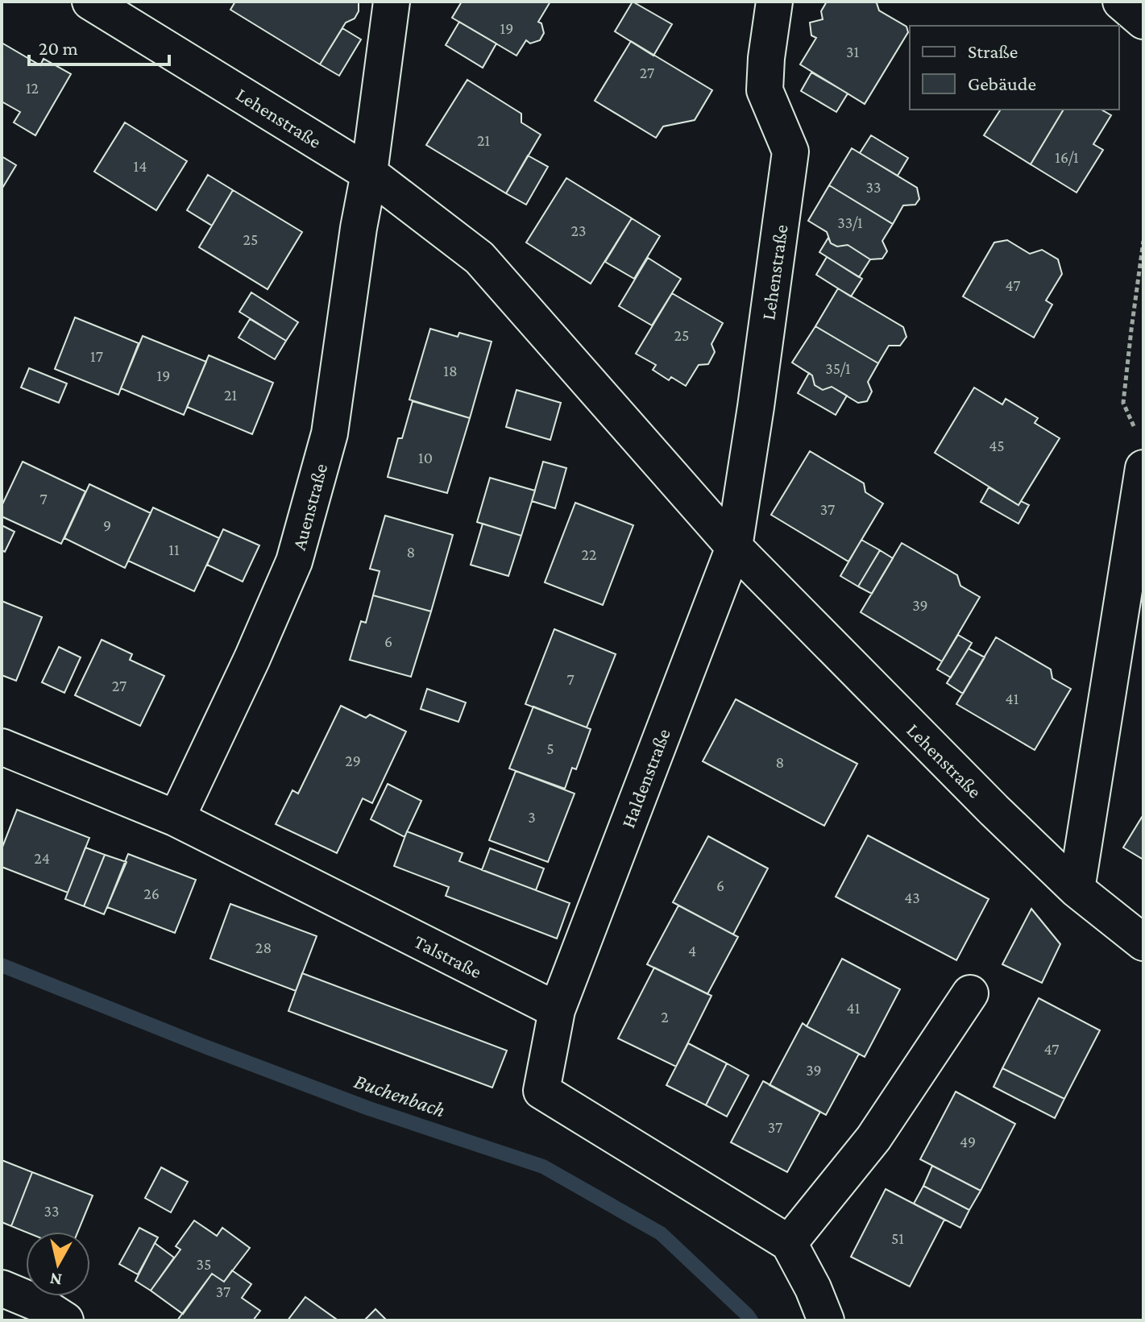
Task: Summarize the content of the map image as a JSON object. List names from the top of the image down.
{
  "streets": {
    "street": [
      "Lehenstraße",
      "Auenstraße",
      "Haldenstraße",
      "Talstraße"
    ]
  },
  "crossings": [
    ["Lehenstraße", "Auenstraße"],
    ["Lehenstraße", "Haldenstraße"],
    ["Auenstraße", "Talstraße"],
    ["Haldenstraße", "Talstraße"]
  ],
  "water": ["Buchenbach"],
  "house_numbers": [
    "19",
    "31",
    "27",
    "12",
    "21",
    "16/1",
    "14",
    "33",
    "33/1",
    "23",
    "25",
    "47",
    "25",
    "17",
    "35/1",
    "18",
    "19",
    "21",
    "45",
    "10",
    "7",
    "37",
    "9",
    "11",
    "8",
    "22",
    "39",
    "6",
    "7",
    "27",
    "41",
    "5",
    "29",
    "8",
    "3",
    "24",
    "6",
    "26",
    "43",
    "28",
    "4",
    "41",
    "2",
    "47",
    "39",
    "37",
    "49",
    "33",
    "51",
    "35",
    "37"
  ],
  "legend": ["Straße", "Gebäude"],
  "scale_bar": "20 m",
  "north": "bottom"
}
